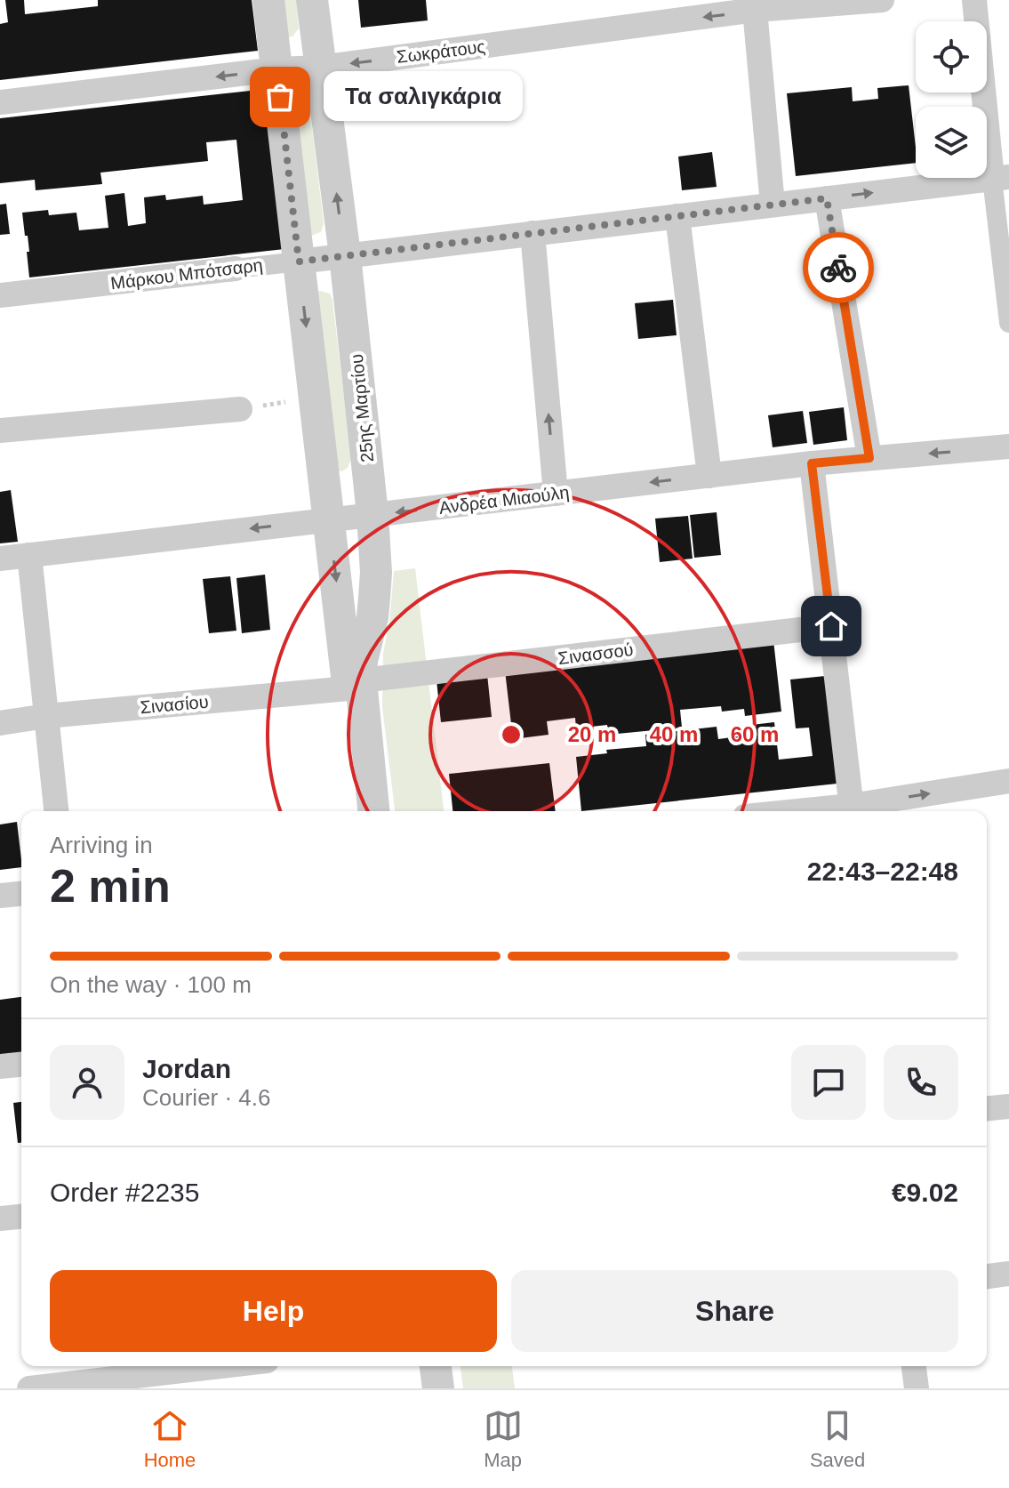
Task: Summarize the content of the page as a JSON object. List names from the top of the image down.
{
  "streets": {
    "street": [
      "Σωκράτους",
      "Μάρκου Μπότσαρη",
      "25ης Μαρτίου",
      "Ανδρέα Μιαούλη",
      "Σινασσού",
      "Σινασίου"
    ]
  },
  "crossings": [
    ["Σωκράτους", "25ης Μαρτίου"],
    ["Μάρκου Μπότσαρη", "25ης Μαρτίου"],
    ["25ης Μαρτίου", "Ανδρέα Μιαούλη"],
    ["25ης Μαρτίου", "Σινασσού"],
    ["25ης Μαρτίου", "Σινασίου"],
    ["Σινασσού", "Σινασίου"]
  ],
  "one_way": ["Σωκράτους", "Ανδρέα Μιαούλη"],
  "places": ["Τα σαλιγκάρια"],
  "page": {
    "bubble": "Τα σαλιγκάρια",
    "heading": ["2 min", "Arriving in", "22:43–22:48"],
    "panel": [
      "Jordan",
      "Courier · 4.6",
      "Order #2235",
      "€9.02"
    ],
    "bar": "On the way · 100 m",
    "buttons": ["Help", "Share"],
    "tabs": ["Home", "Map", "Saved"]
  },
  "rings": ["20 m", "40 m", "60 m"]
}
